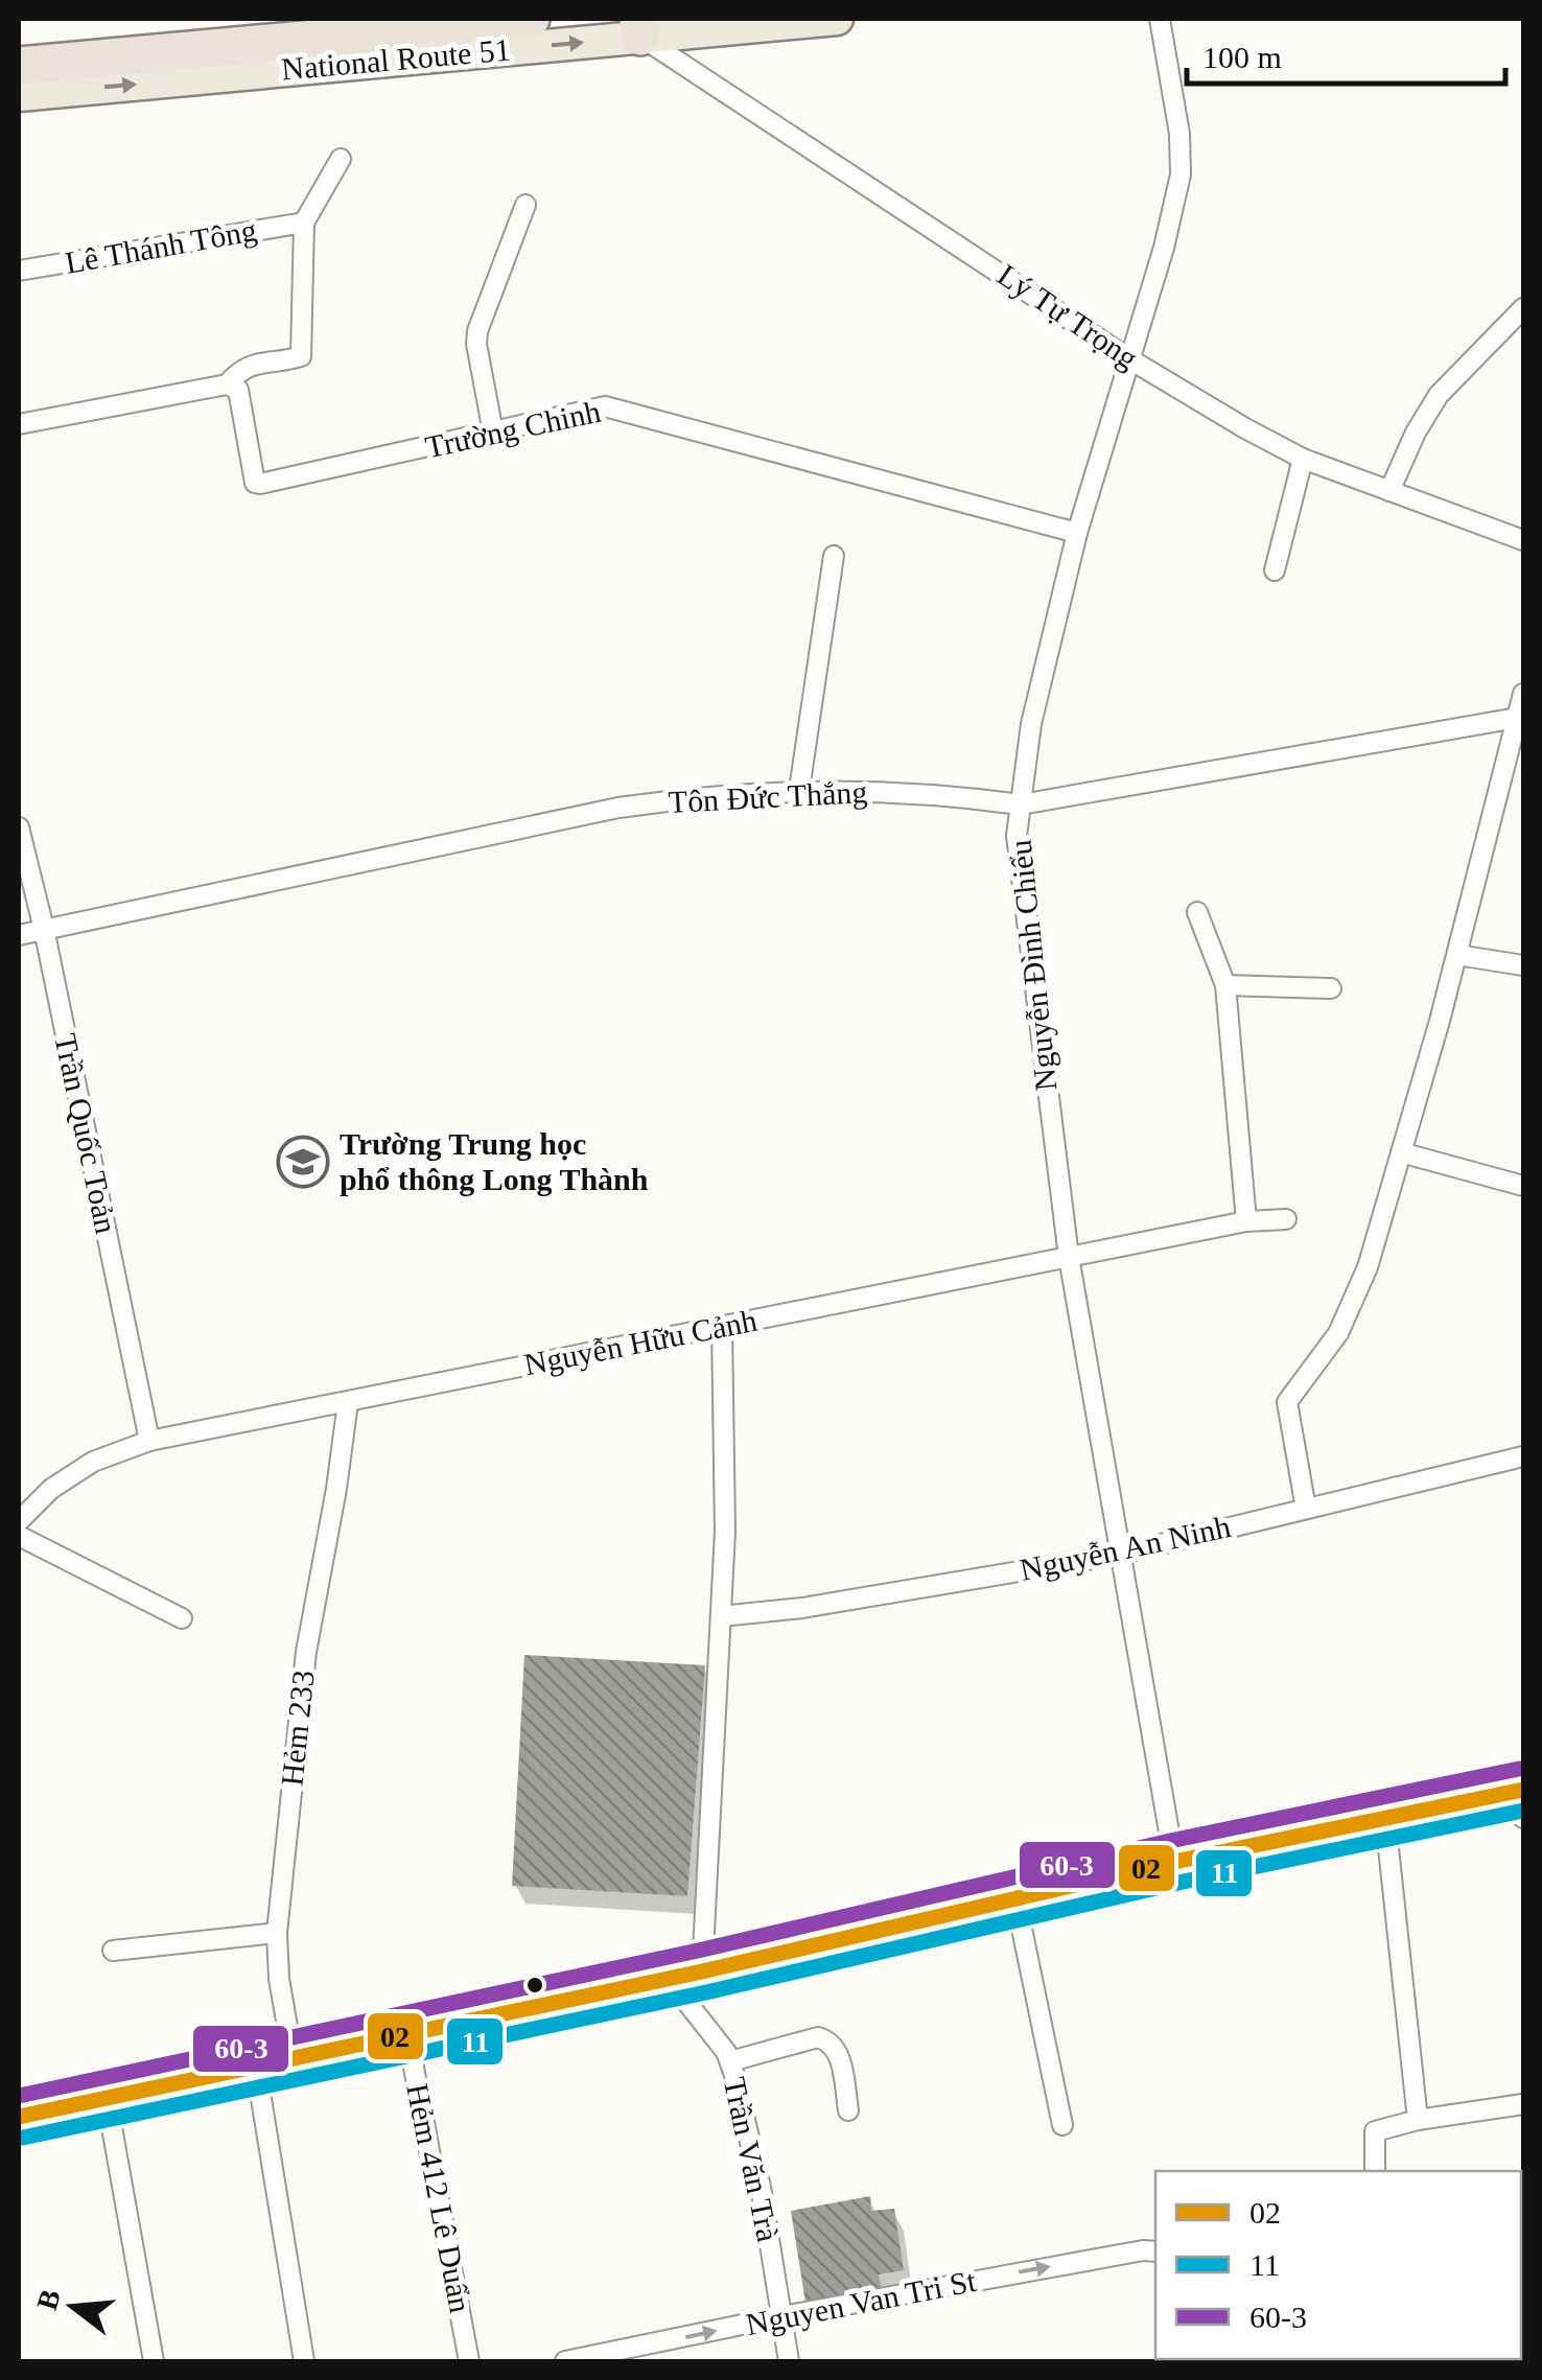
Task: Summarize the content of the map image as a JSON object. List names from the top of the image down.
{
  "streets": {
    "main road": ["National Route 51"],
    "street": [
      "Lê Thánh Tông",
      "Lý Tự Trọng",
      "Trường Chinh",
      "Tôn Đức Thắng",
      "Nguyễn Đình Chiểu",
      "Trần Quốc Toản",
      "Nguyễn Hữu Cảnh",
      "Nguyễn An Ninh",
      "Hẻm 233",
      "Trần Văn Trà",
      "Hẻm 412 Lê Duẩn",
      "Nguyen Van Tri St"
    ]
  },
  "crossings": [
    ["National Route 51", "Lý Tự Trọng"],
    ["Lý Tự Trọng", "Nguyễn Đình Chiểu"],
    ["Trường Chinh", "Nguyễn Đình Chiểu"],
    ["Tôn Đức Thắng", "Nguyễn Đình Chiểu"],
    ["Tôn Đức Thắng", "Trần Quốc Toản"],
    ["Nguyễn Đình Chiểu", "Nguyễn Hữu Cảnh"],
    ["Nguyễn Đình Chiểu", "Nguyễn An Ninh"],
    ["Trần Quốc Toản", "Nguyễn Hữu Cảnh"],
    ["Nguyễn Hữu Cảnh", "Hẻm 233"],
    ["Trần Văn Trà", "Nguyen Van Tri St"]
  ],
  "one_way": ["National Route 51", "Nguyen Van Tri St"],
  "places": {
    "school or university": ["Trường Trung học phổ thông Long Thành"]
  },
  "lines": ["transit line 60-3", "transit line 02", "transit line 11"],
  "legend": ["02", "11", "60-3"],
  "scale_bar": "100 m",
  "north": "left"
}
